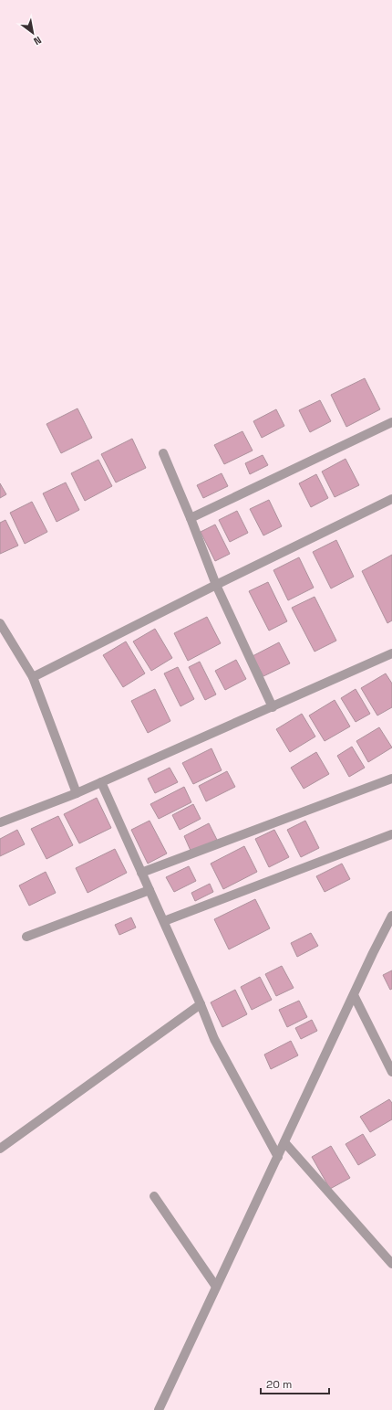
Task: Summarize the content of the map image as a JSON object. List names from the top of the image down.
{
  "scale_bar": "20 m",
  "north": "bottom right"
}
